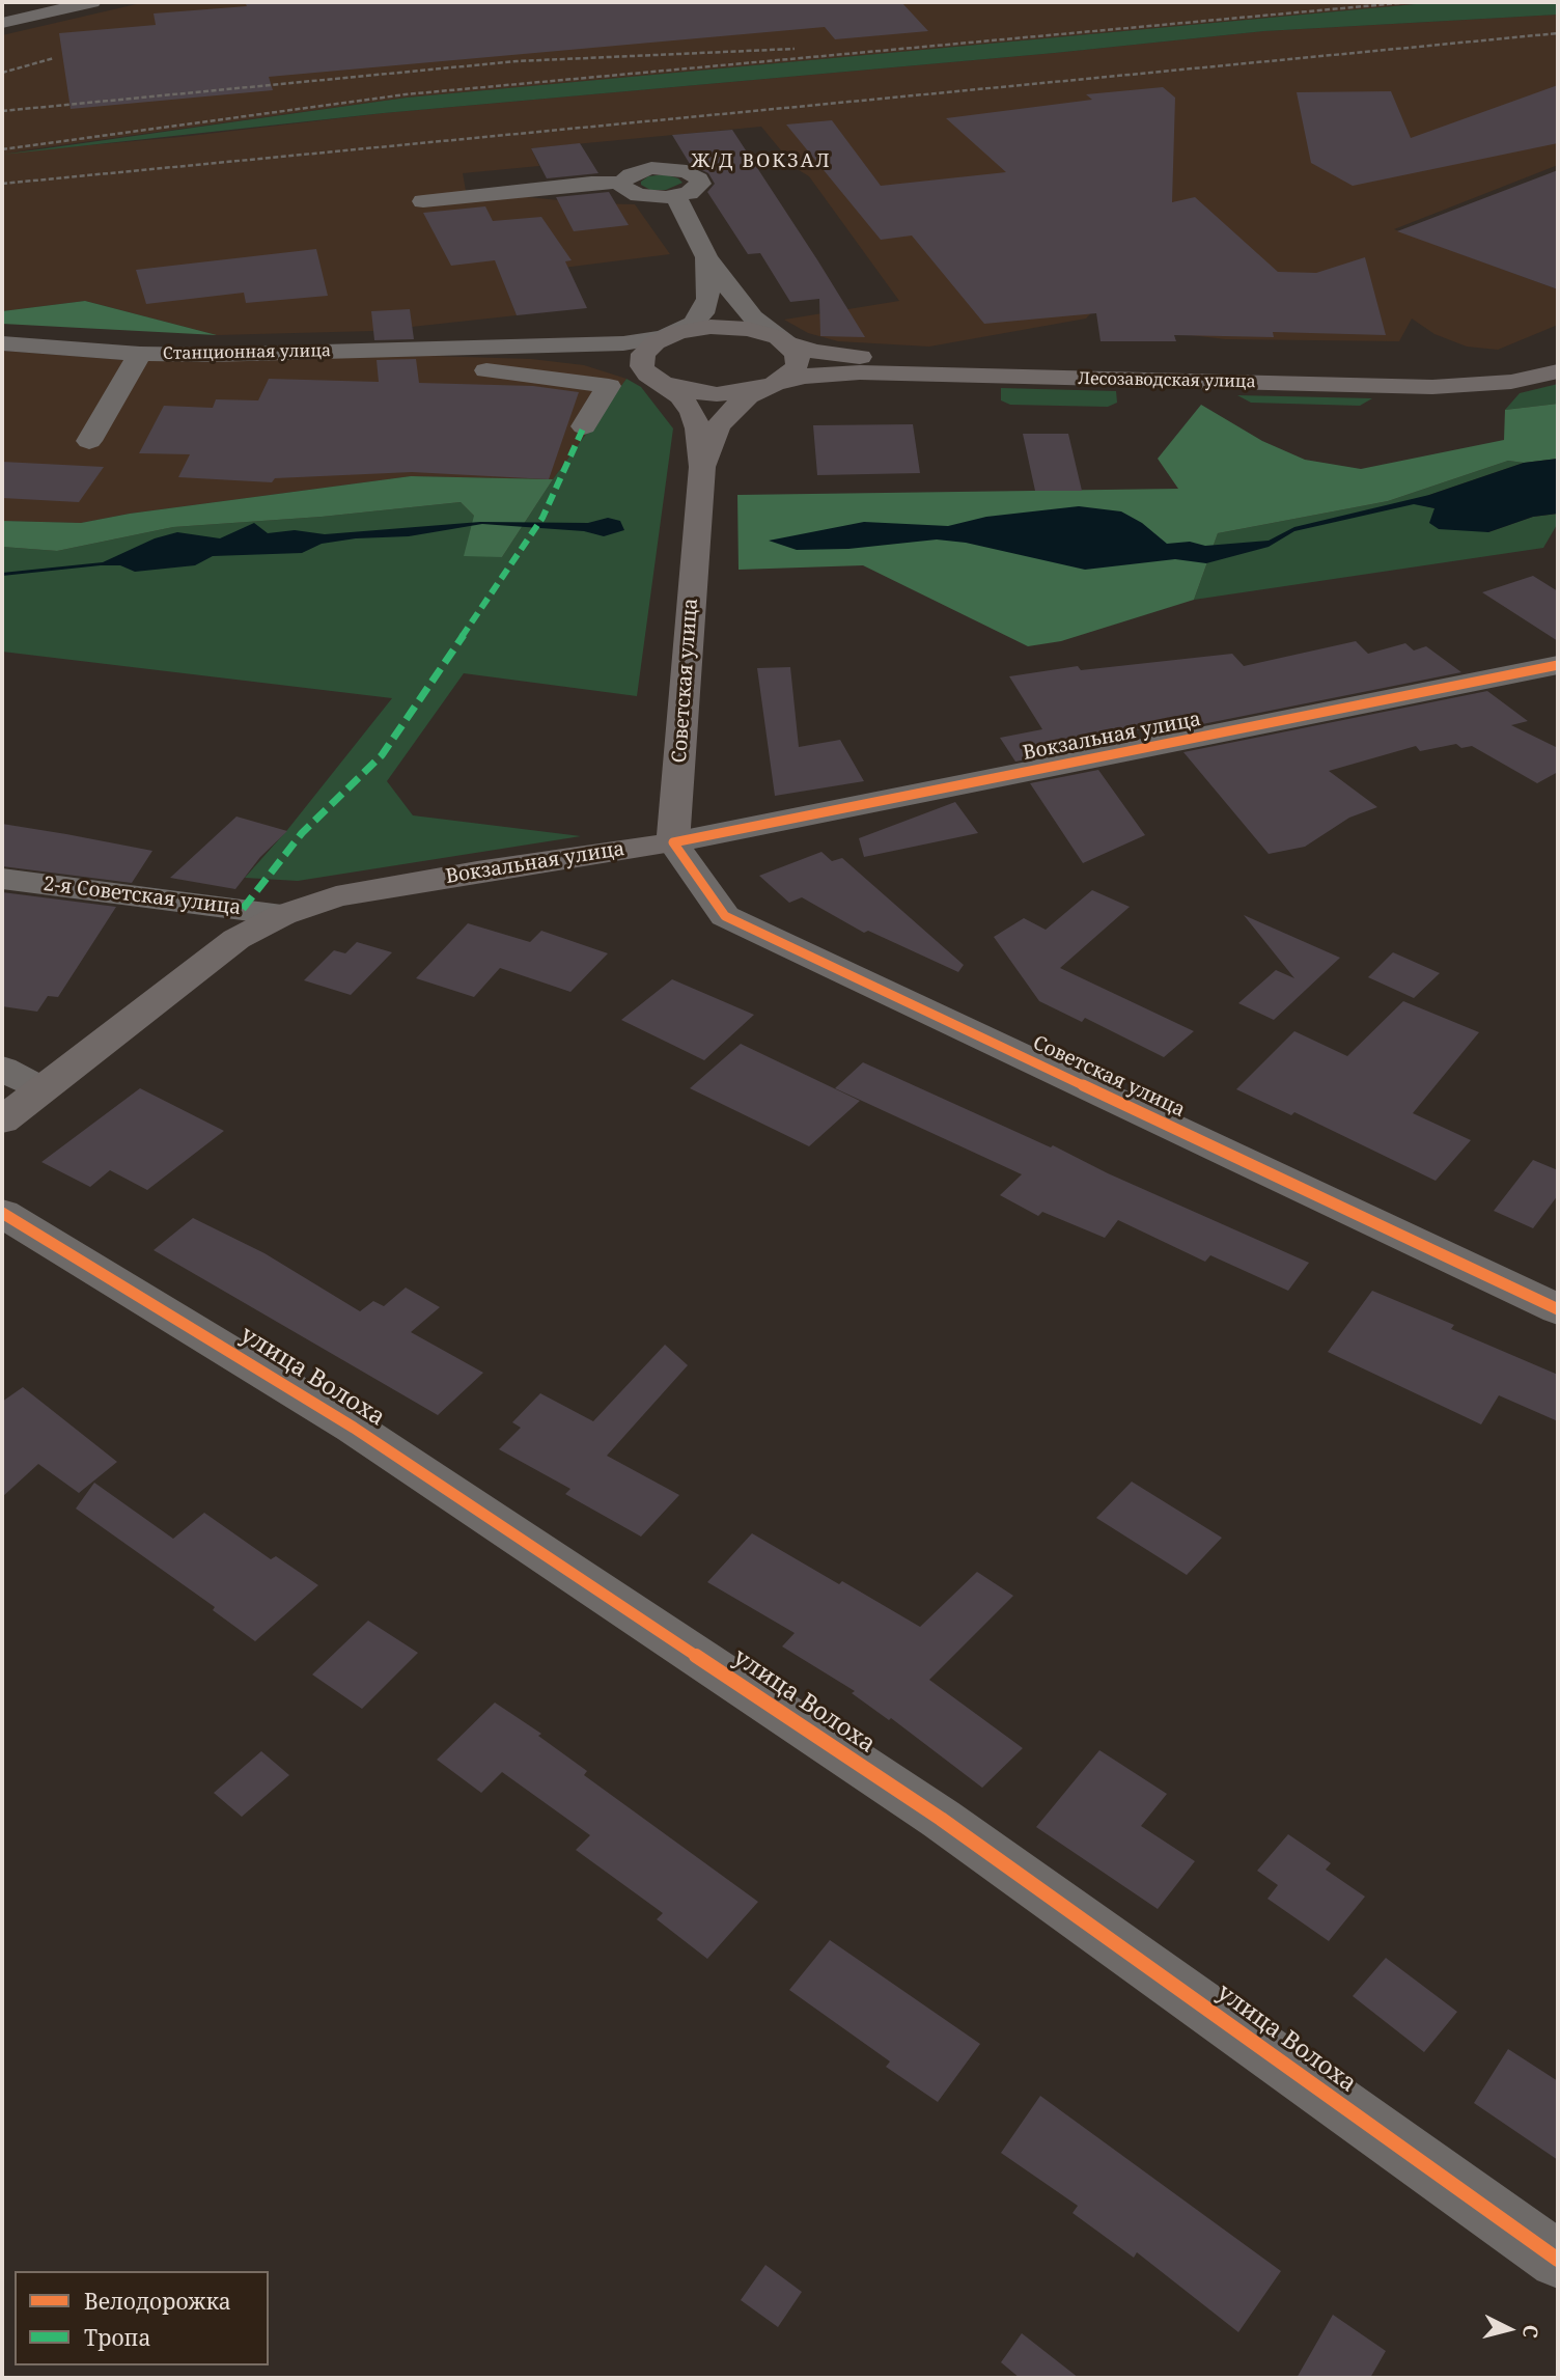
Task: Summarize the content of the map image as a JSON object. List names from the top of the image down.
{
  "streets": {
    "main road": ["Лесозаводская улица", "Советская улица", "Вокзальная улица"],
    "street": ["Станционная улица", "2-я Советская улица", "улица Волоха"]
  },
  "crossings": [
    ["Станционная улица", "Лесозаводская улица"],
    ["Станционная улица", "Советская улица"],
    ["Лесозаводская улица", "Советская улица"],
    ["Советская улица", "Вокзальная улица"],
    ["Вокзальная улица", "2-я Советская улица"]
  ],
  "districts": ["Ж/Д ВОКЗАЛ"],
  "legend": ["Велодорожка", "Тропа"],
  "north": "right"
}
